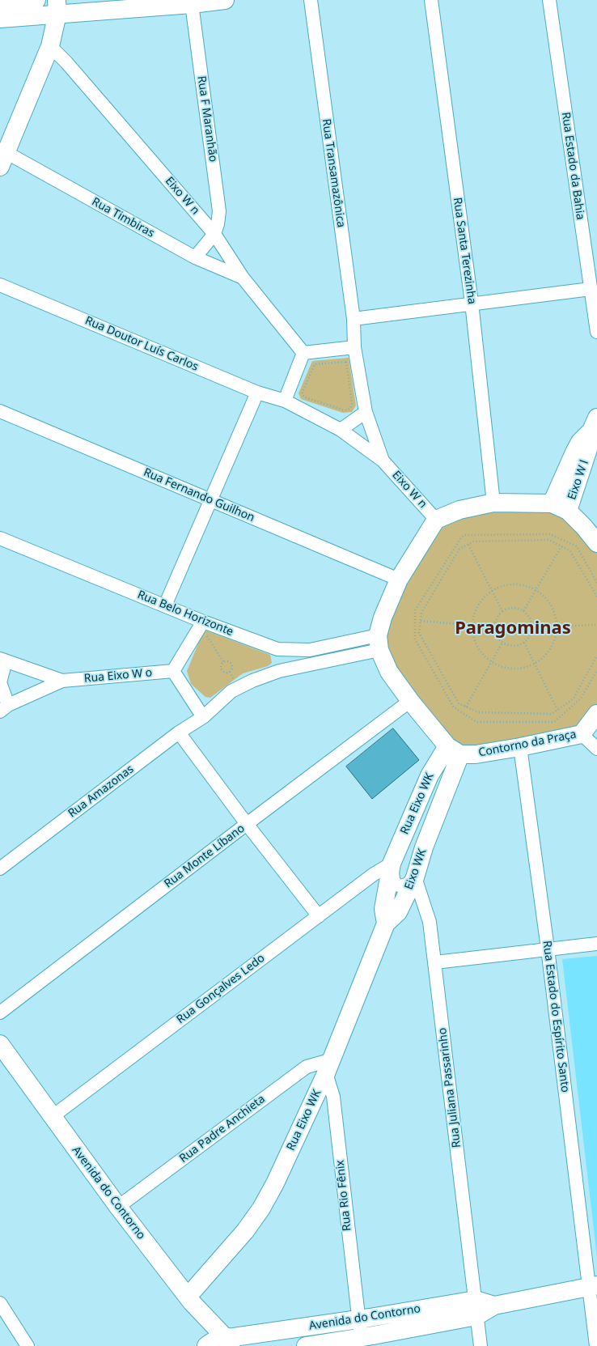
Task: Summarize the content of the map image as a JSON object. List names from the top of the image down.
{
  "streets": {
    "street": [
      "Rua F Maranhão",
      "Rua Estado da Bahia",
      "Rua Transamazônica",
      "Eixo W n",
      "Rua Timbiras",
      "Rua Santa Terezinha",
      "Rua Doutor Luís Carlos",
      "Eixo W l",
      "Rua Fernando Guilhon",
      "Rua Belo Horizonte",
      "Rua Eixo W o",
      "Contorno da Praça",
      "Rua Amazonas",
      "Rua Eixo WK",
      "Rua Monte Líbano",
      "Eixo WK",
      "Rua Gonçalves Ledo",
      "Rua Estado do Espírito Santo",
      "Rua Juliana Passarinho",
      "Rua Padre Anchieta",
      "Avenida do Contorno",
      "Rua Rio Fênix"
    ]
  },
  "crossings": [
    ["Rua F Maranhão", "Eixo W n"],
    ["Rua Transamazônica", "Eixo W n"],
    ["Rua Transamazônica", "Rua Doutor Luís Carlos"],
    ["Eixo W n", "Rua Timbiras"],
    ["Eixo W n", "Rua Doutor Luís Carlos"],
    ["Rua Belo Horizonte", "Rua Amazonas"],
    ["Contorno da Praça", "Rua Eixo WK"],
    ["Contorno da Praça", "Eixo WK"],
    ["Contorno da Praça", "Rua Estado do Espírito Santo"],
    ["Rua Eixo WK", "Eixo WK"],
    ["Rua Eixo WK", "Rua Gonçalves Ledo"],
    ["Rua Eixo WK", "Rua Padre Anchieta"],
    ["Rua Eixo WK", "Avenida do Contorno"],
    ["Rua Eixo WK", "Rua Rio Fênix"],
    ["Eixo WK", "Rua Gonçalves Ledo"],
    ["Eixo WK", "Rua Juliana Passarinho"],
    ["Rua Gonçalves Ledo", "Avenida do Contorno"],
    ["Rua Estado do Espírito Santo", "Avenida do Contorno"],
    ["Rua Juliana Passarinho", "Avenida do Contorno"],
    ["Rua Padre Anchieta", "Avenida do Contorno"],
    ["Rua Padre Anchieta", "Rua Rio Fênix"],
    ["Avenida do Contorno", "Rua Rio Fênix"]
  ],
  "districts": ["Paragominas"]
}
